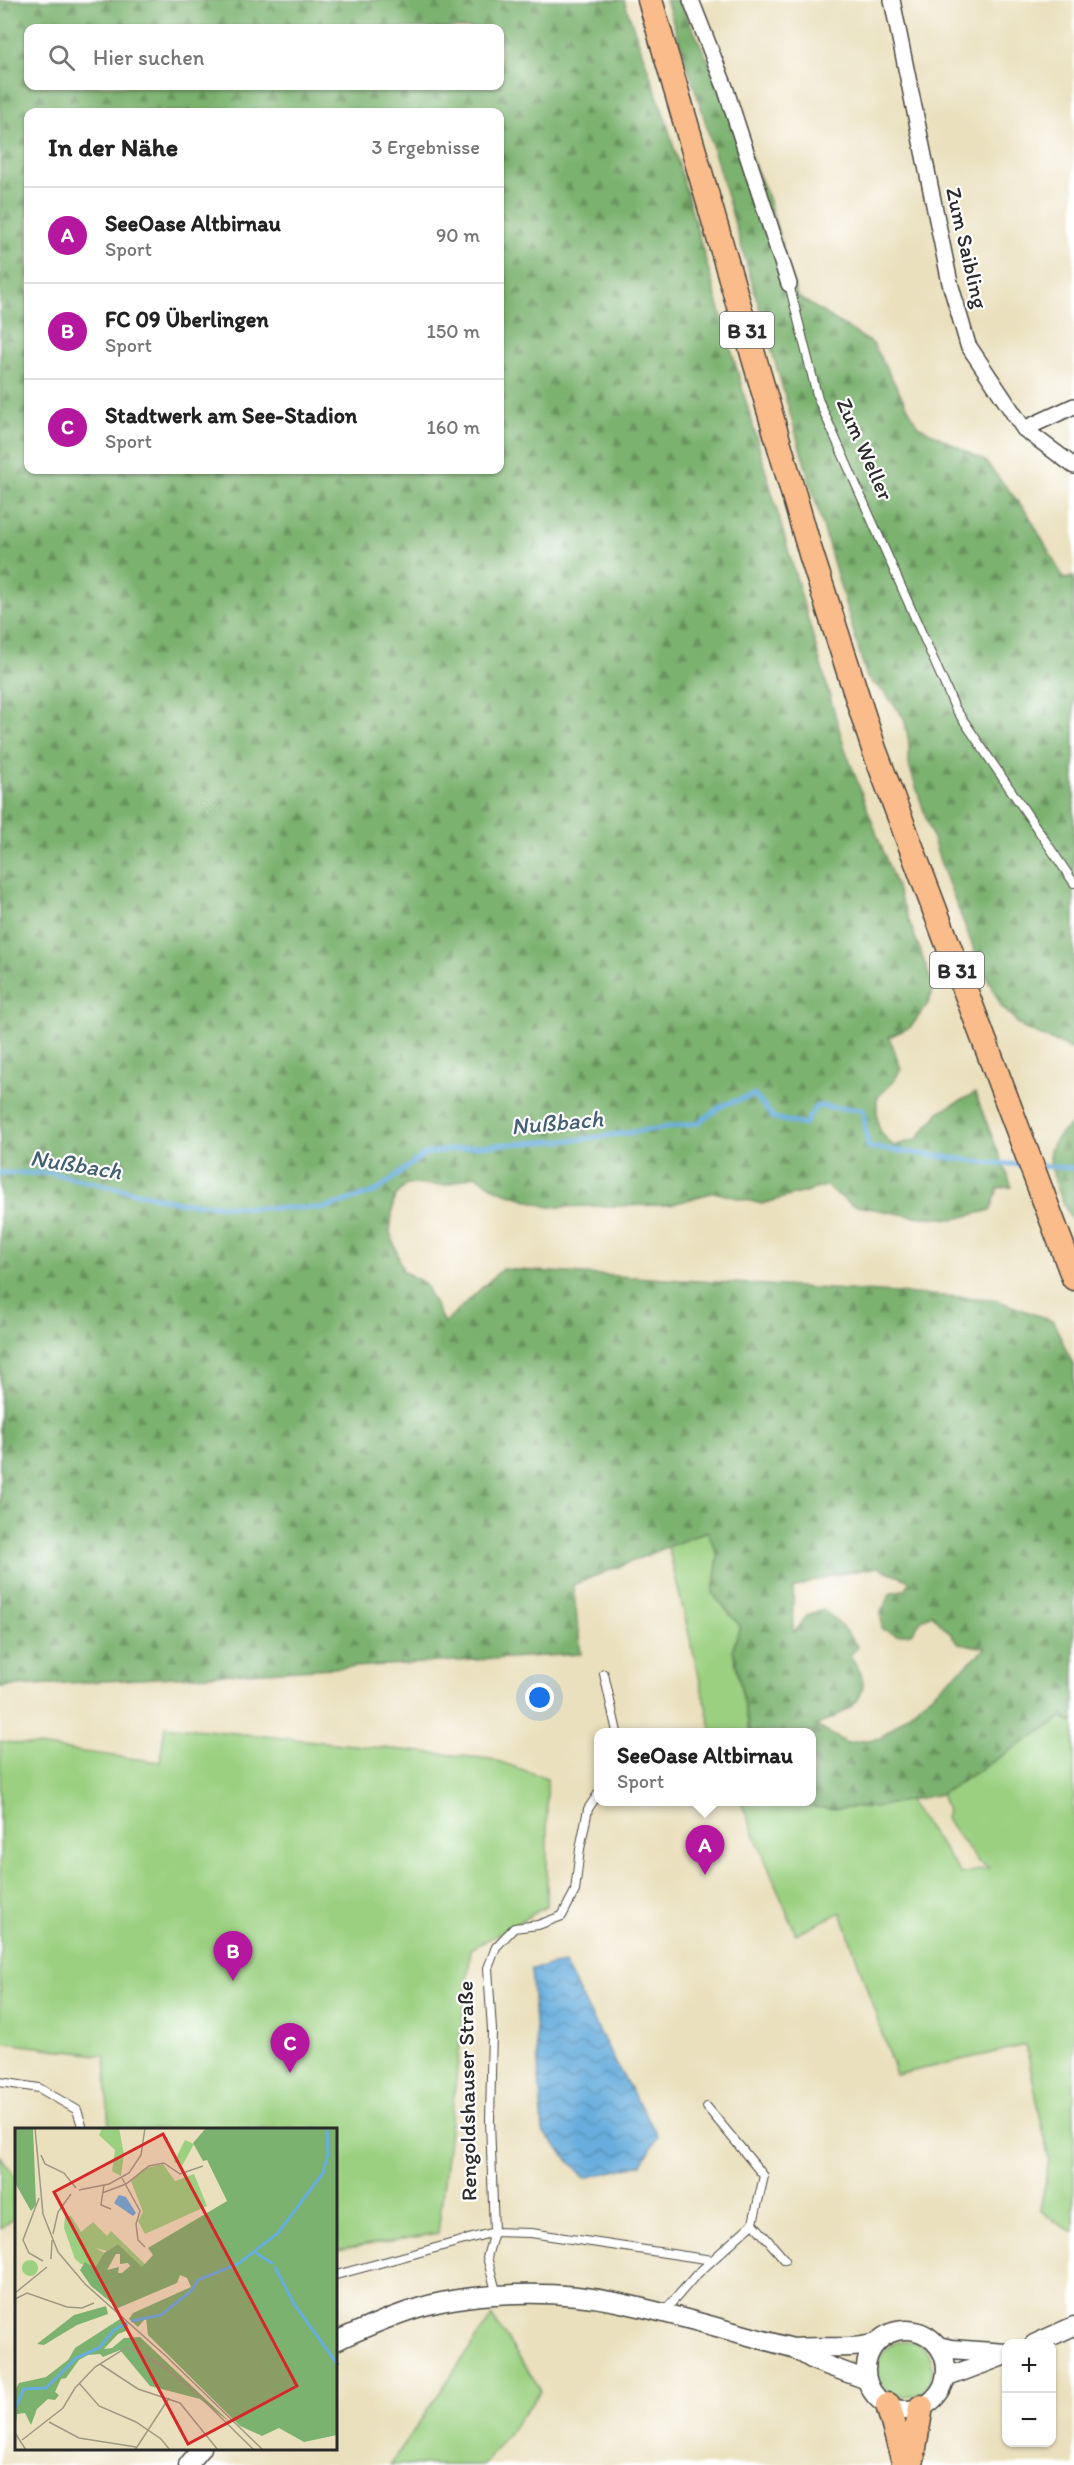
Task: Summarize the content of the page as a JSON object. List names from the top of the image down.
{
  "streets": {
    "main road": ["B 31"],
    "street": ["Zum Saibling", "Zum Weller"],
    "lane": ["Rengoldshauser Straße"]
  },
  "water": ["Nußbach"],
  "page": {
    "search": "Hier suchen",
    "heading": ["In der Nähe", "3 Ergebnisse"],
    "list": [
      {
        "mark": "A",
        "name": "SeeOase Altbirnau",
        "note": "Sport",
        "value": "90 m"
      },
      {
        "mark": "B",
        "name": "FC 09 Überlingen",
        "note": "Sport",
        "value": "150 m"
      },
      {
        "mark": "C",
        "name": "Stadtwerk am See-Stadion",
        "note": "Sport",
        "value": "160 m"
      }
    ],
    "popup": ["SeeOase Altbirnau", "Sport"],
    "pins": ["A", "B", "C"],
    "map_buttons": ["+", "−"]
  }
}
